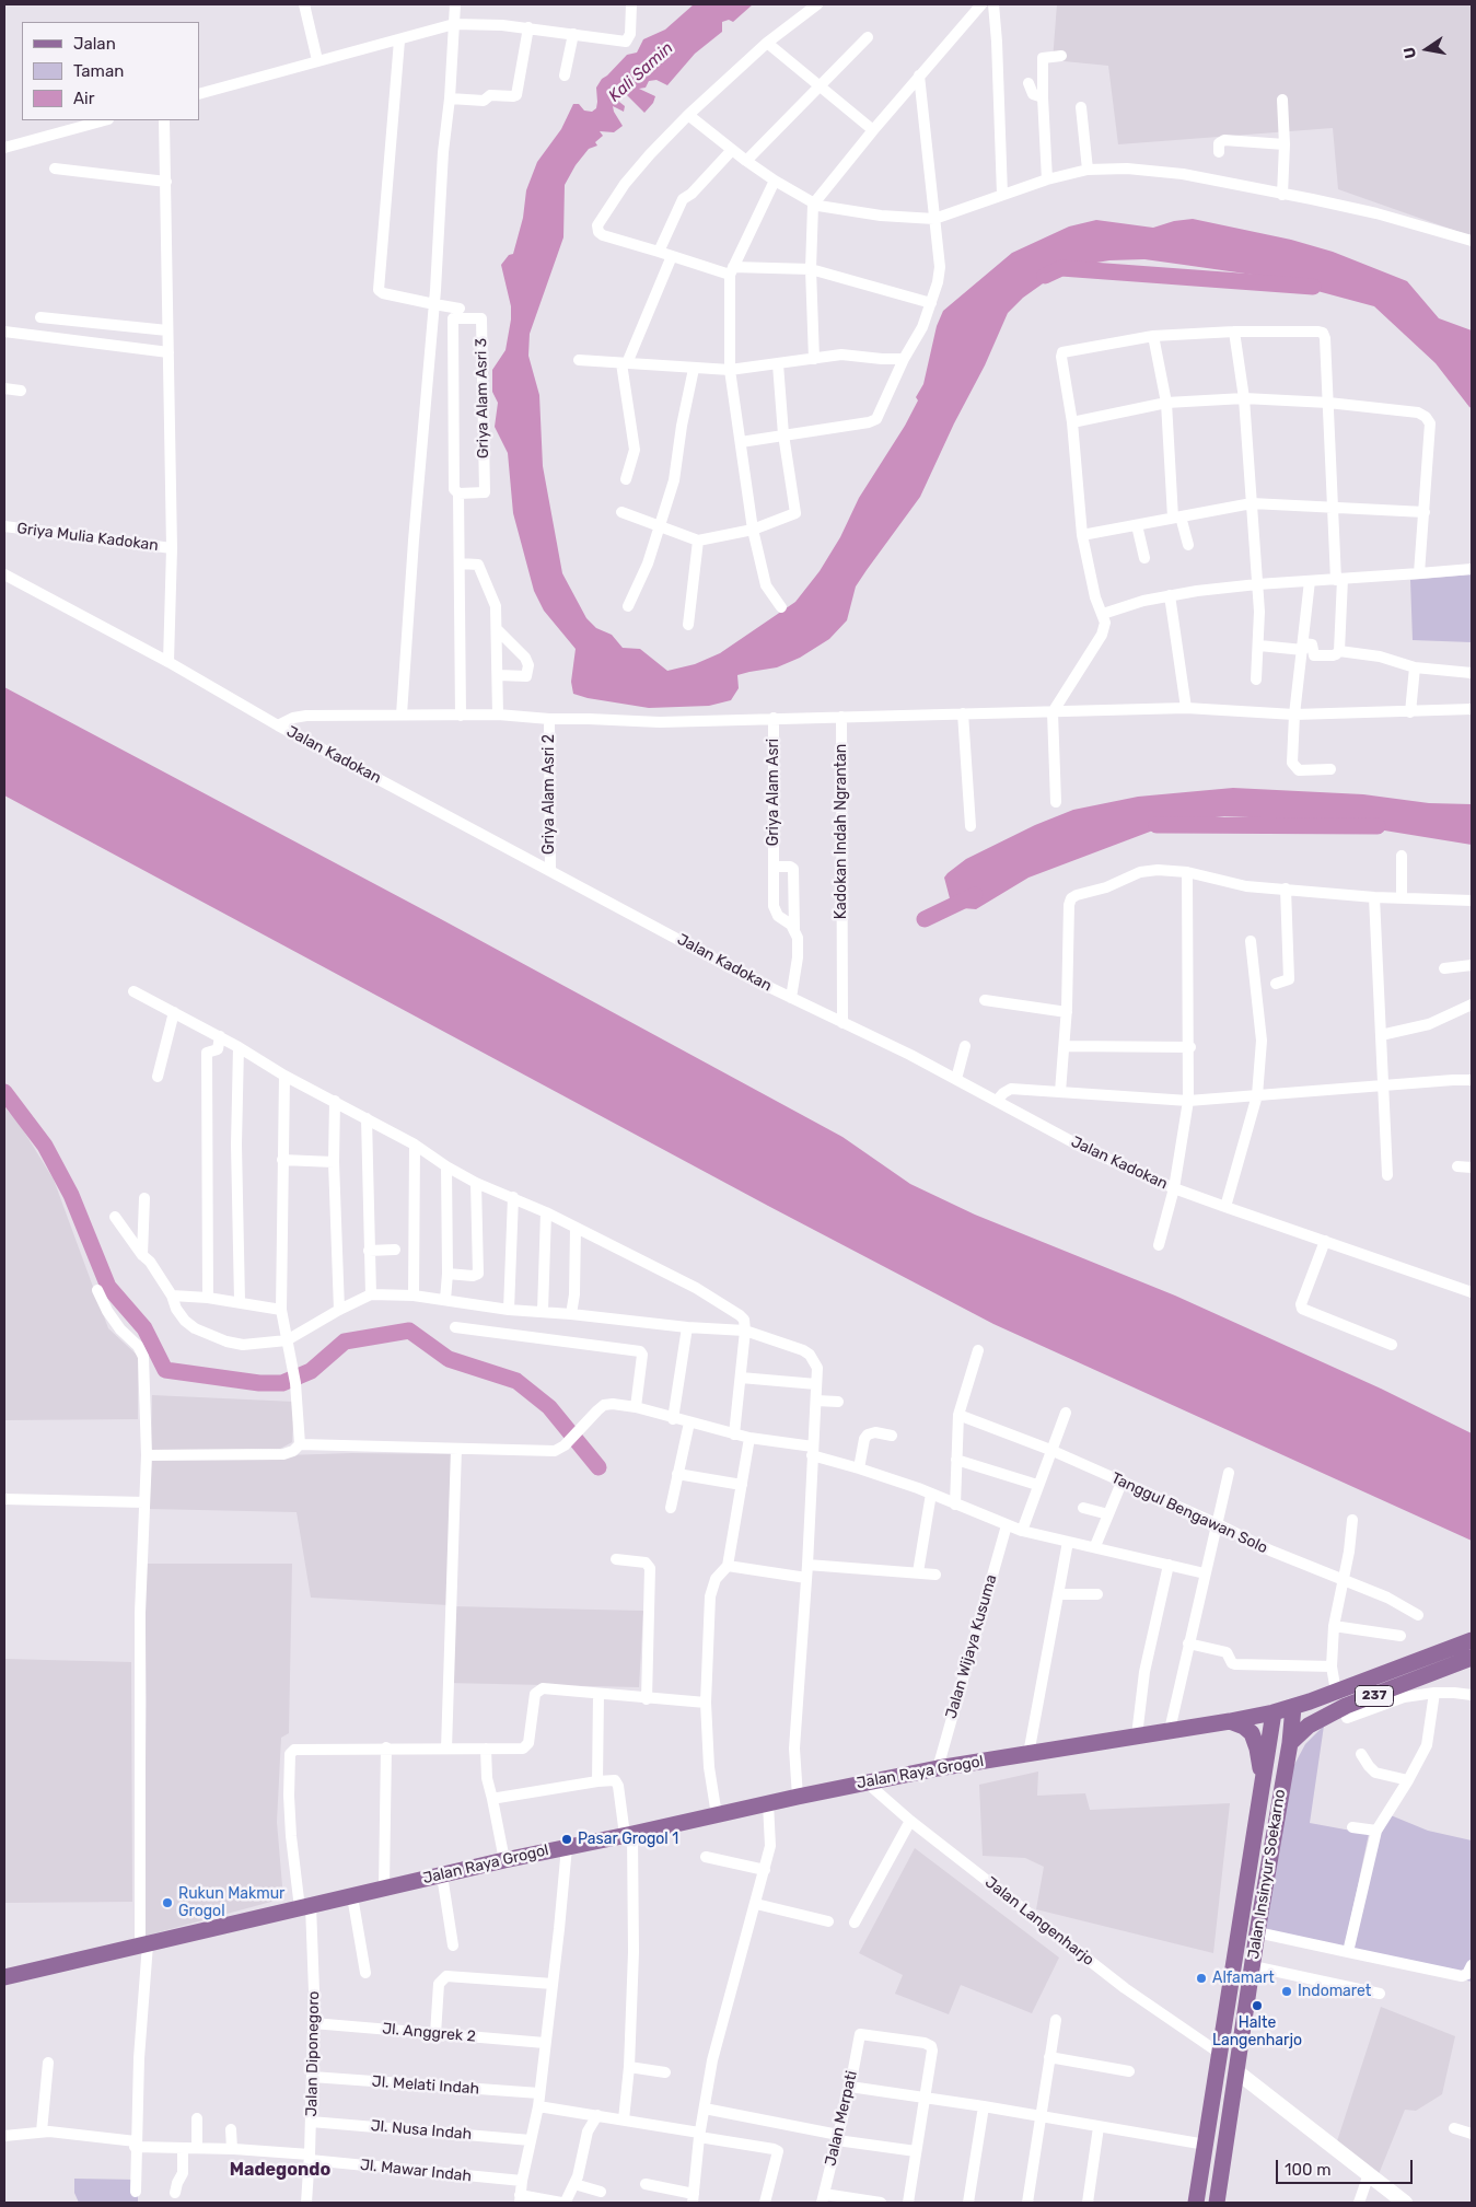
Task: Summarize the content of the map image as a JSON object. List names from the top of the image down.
{
  "streets": {
    "main road": ["237", "Jalan Raya Grogol", "Jalan Insinyur Soekarno"],
    "street": [
      "Griya Alam Asri 3",
      "Griya Mulia Kadokan",
      "Jalan Kadokan",
      "Griya Alam Asri",
      "Griya Alam Asri 2",
      "Kadokan Indah Ngrantan",
      "Tanggul Bengawan Solo",
      "Jalan Wijaya Kusuma",
      "Jalan Langenharjo",
      "Jl. Anggrek 2",
      "Jalan Diponegoro",
      "Jl. Melati Indah",
      "Jalan Merpati",
      "Jl. Nusa Indah",
      "Jl. Mawar Indah"
    ]
  },
  "crossings": [
    ["Jalan Kadokan", "Griya Alam Asri"],
    ["Jalan Kadokan", "Griya Alam Asri 2"],
    ["Jalan Kadokan", "Kadokan Indah Ngrantan"],
    ["Jalan Wijaya Kusuma", "Jalan Raya Grogol"],
    ["237", "Jalan Raya Grogol"],
    ["237", "Jalan Insinyur Soekarno"],
    ["Jalan Raya Grogol", "Jalan Insinyur Soekarno"],
    ["Jalan Raya Grogol", "Jalan Langenharjo"],
    ["Jalan Raya Grogol", "Jalan Diponegoro"],
    ["Jalan Insinyur Soekarno", "Jalan Langenharjo"],
    ["Jl. Anggrek 2", "Jalan Diponegoro"],
    ["Jalan Diponegoro", "Jl. Melati Indah"],
    ["Jalan Diponegoro", "Jl. Nusa Indah"],
    ["Jalan Diponegoro", "Jl. Mawar Indah"]
  ],
  "districts": ["Madegondo"],
  "water": ["Kali Samin"],
  "places": [
    "Pasar Grogol 1",
    "Rukun Makmur Grogol",
    "Alfamart",
    "Indomaret",
    "Halte Langenharjo"
  ],
  "legend": ["Jalan", "Taman", "Air"],
  "scale_bar": "100 m",
  "north": "left"
}
